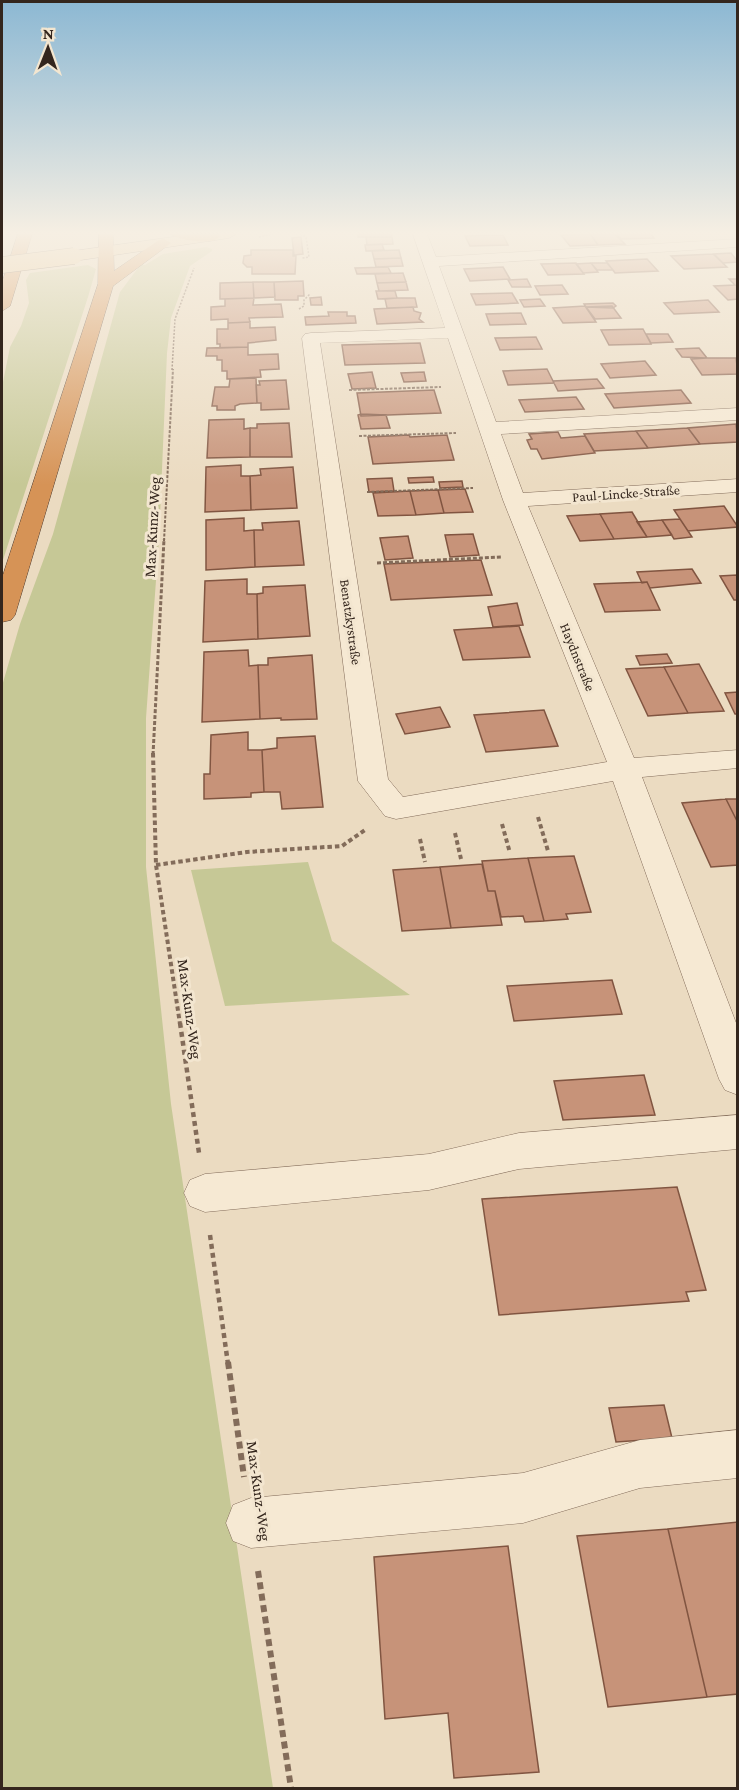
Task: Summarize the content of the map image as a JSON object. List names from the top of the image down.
{
  "streets": {
    "street": ["Paul-Lincke-Straße", "Benatzkystraße", "Haydnstraße"],
    "path": ["Max-Kunz-Weg"]
  },
  "crossings": [
    ["Paul-Lincke-Straße", "Haydnstraße"],
    ["Benatzkystraße", "Haydnstraße"]
  ],
  "north": "top"
}
